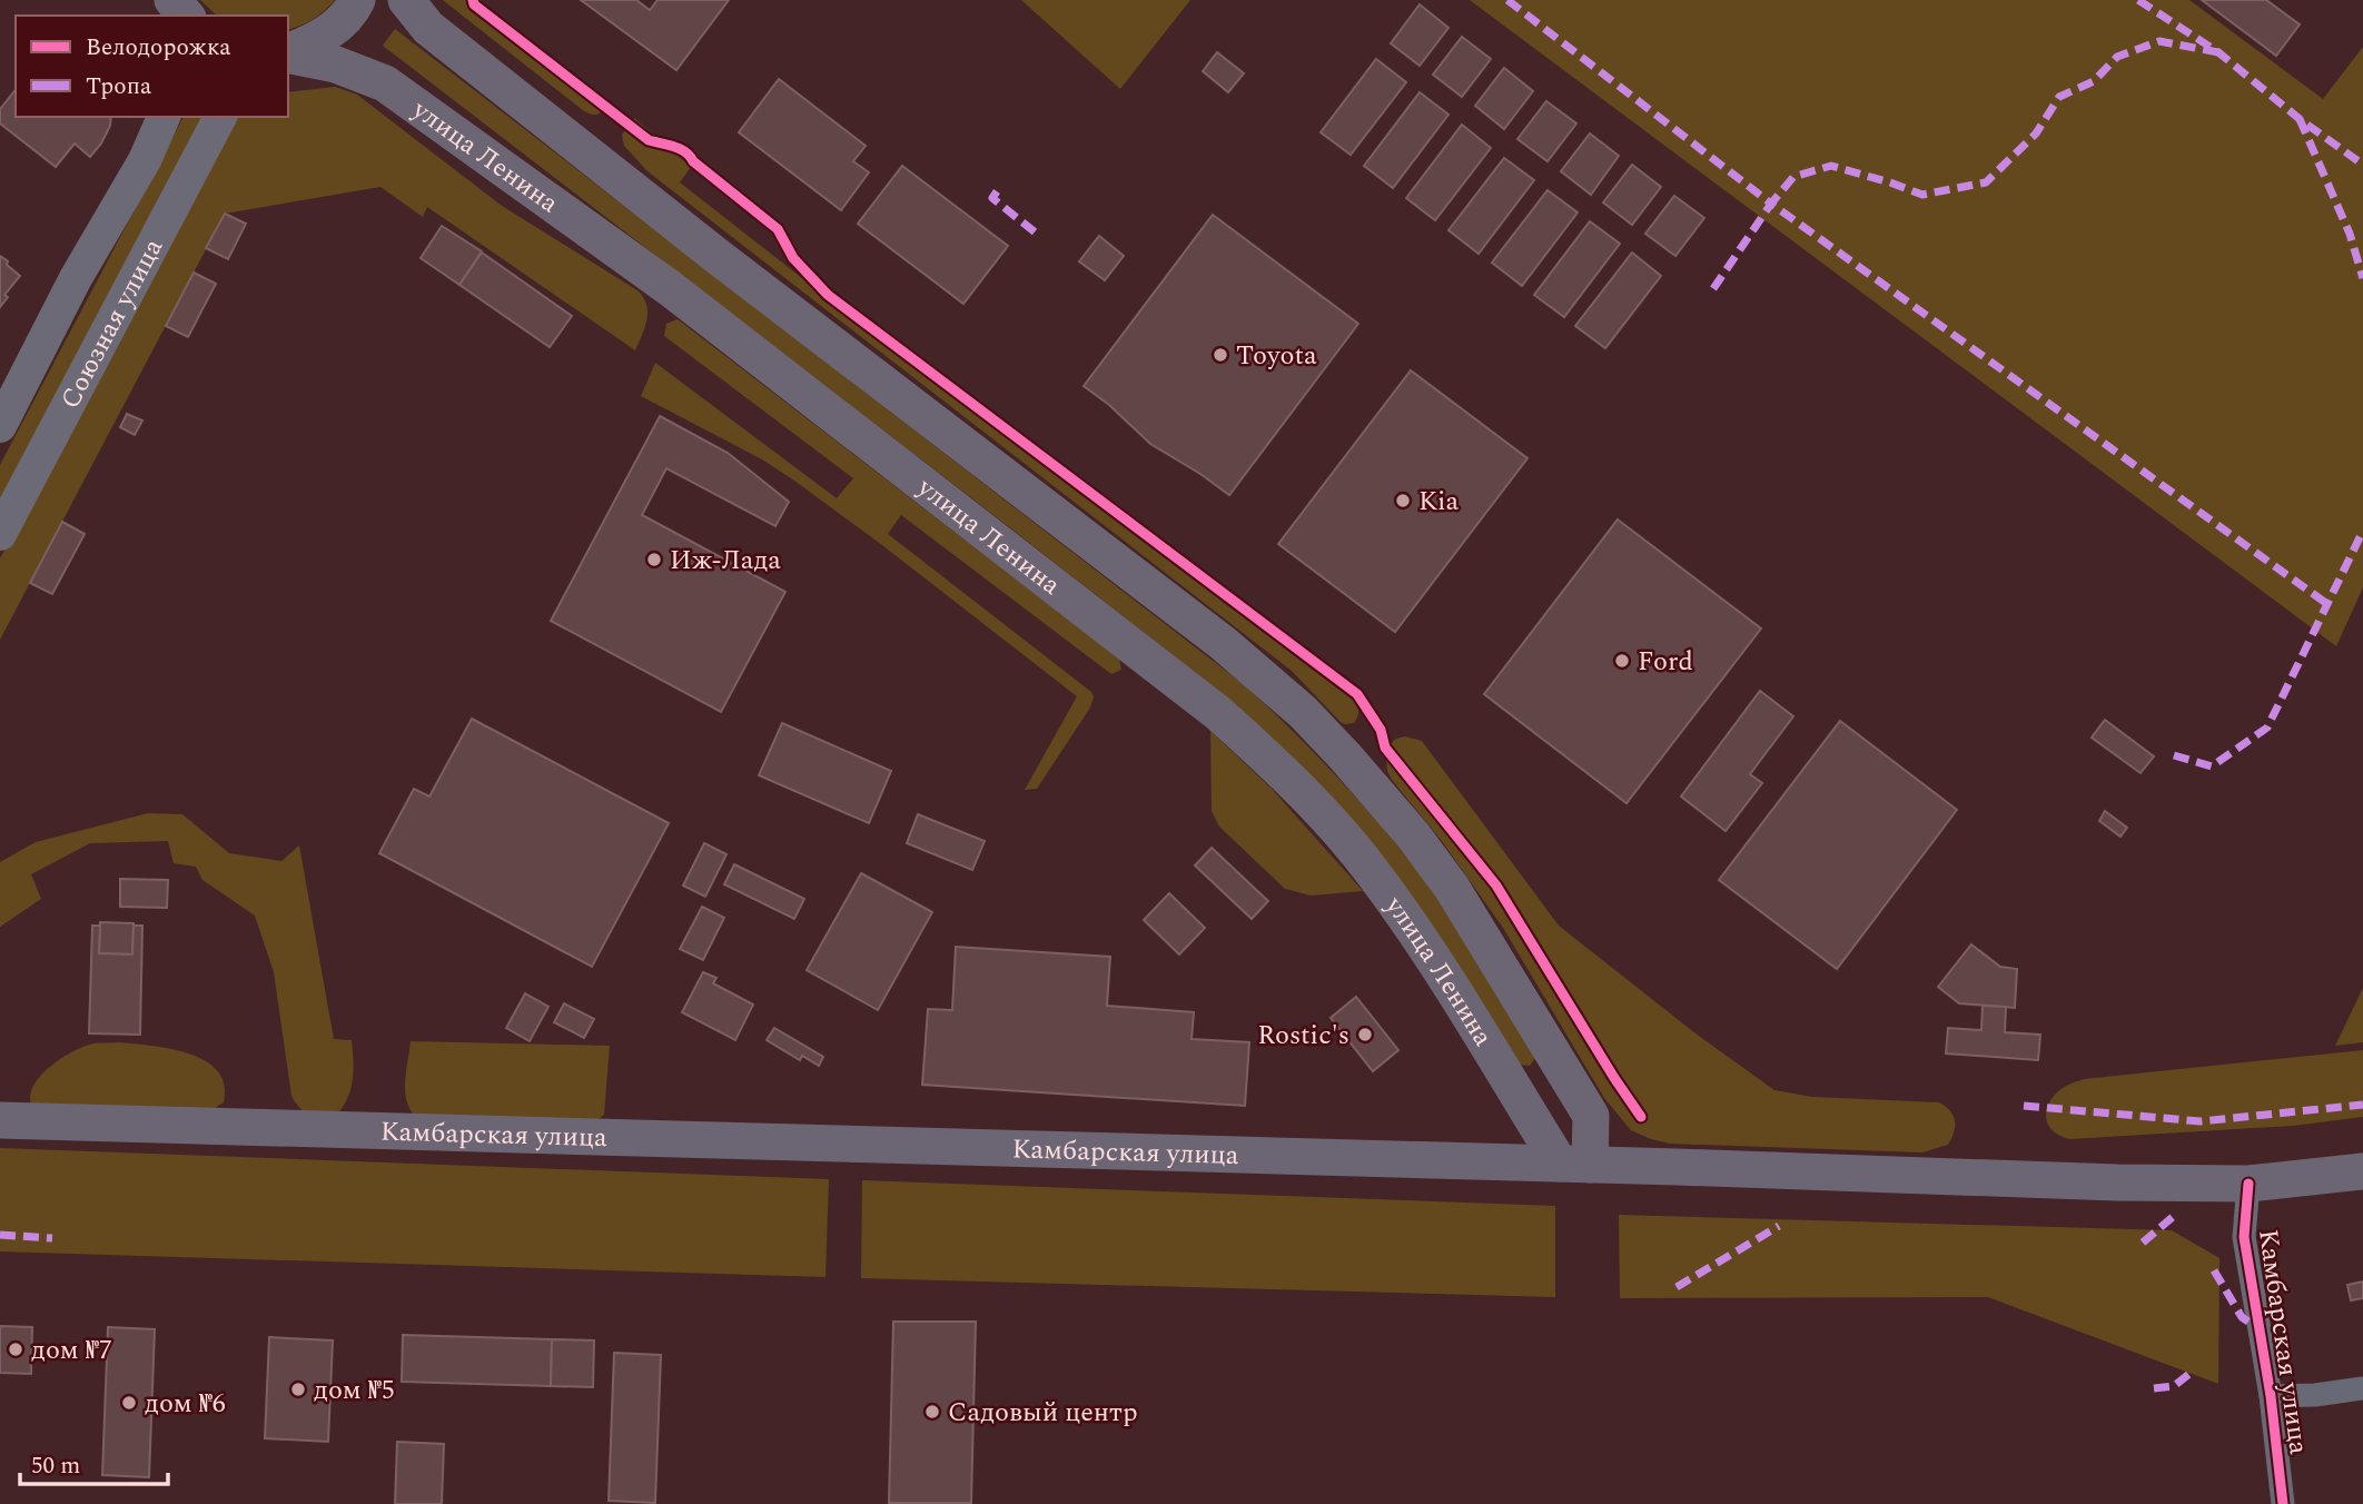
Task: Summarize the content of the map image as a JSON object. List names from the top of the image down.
{
  "streets": {
    "main road": ["улица Ленина", "Союзная улица", "Камбарская улица"]
  },
  "crossings": [
    ["улица Ленина", "Камбарская улица"]
  ],
  "places": [
    "Toyota",
    "Kia",
    "Иж-Лада",
    "Ford",
    "Rostic's",
    "дом №7",
    "дом №5",
    "дом №6",
    "Садовый центр"
  ],
  "legend": ["Велодорожка", "Тропа"],
  "scale_bar": "50 m"
}
